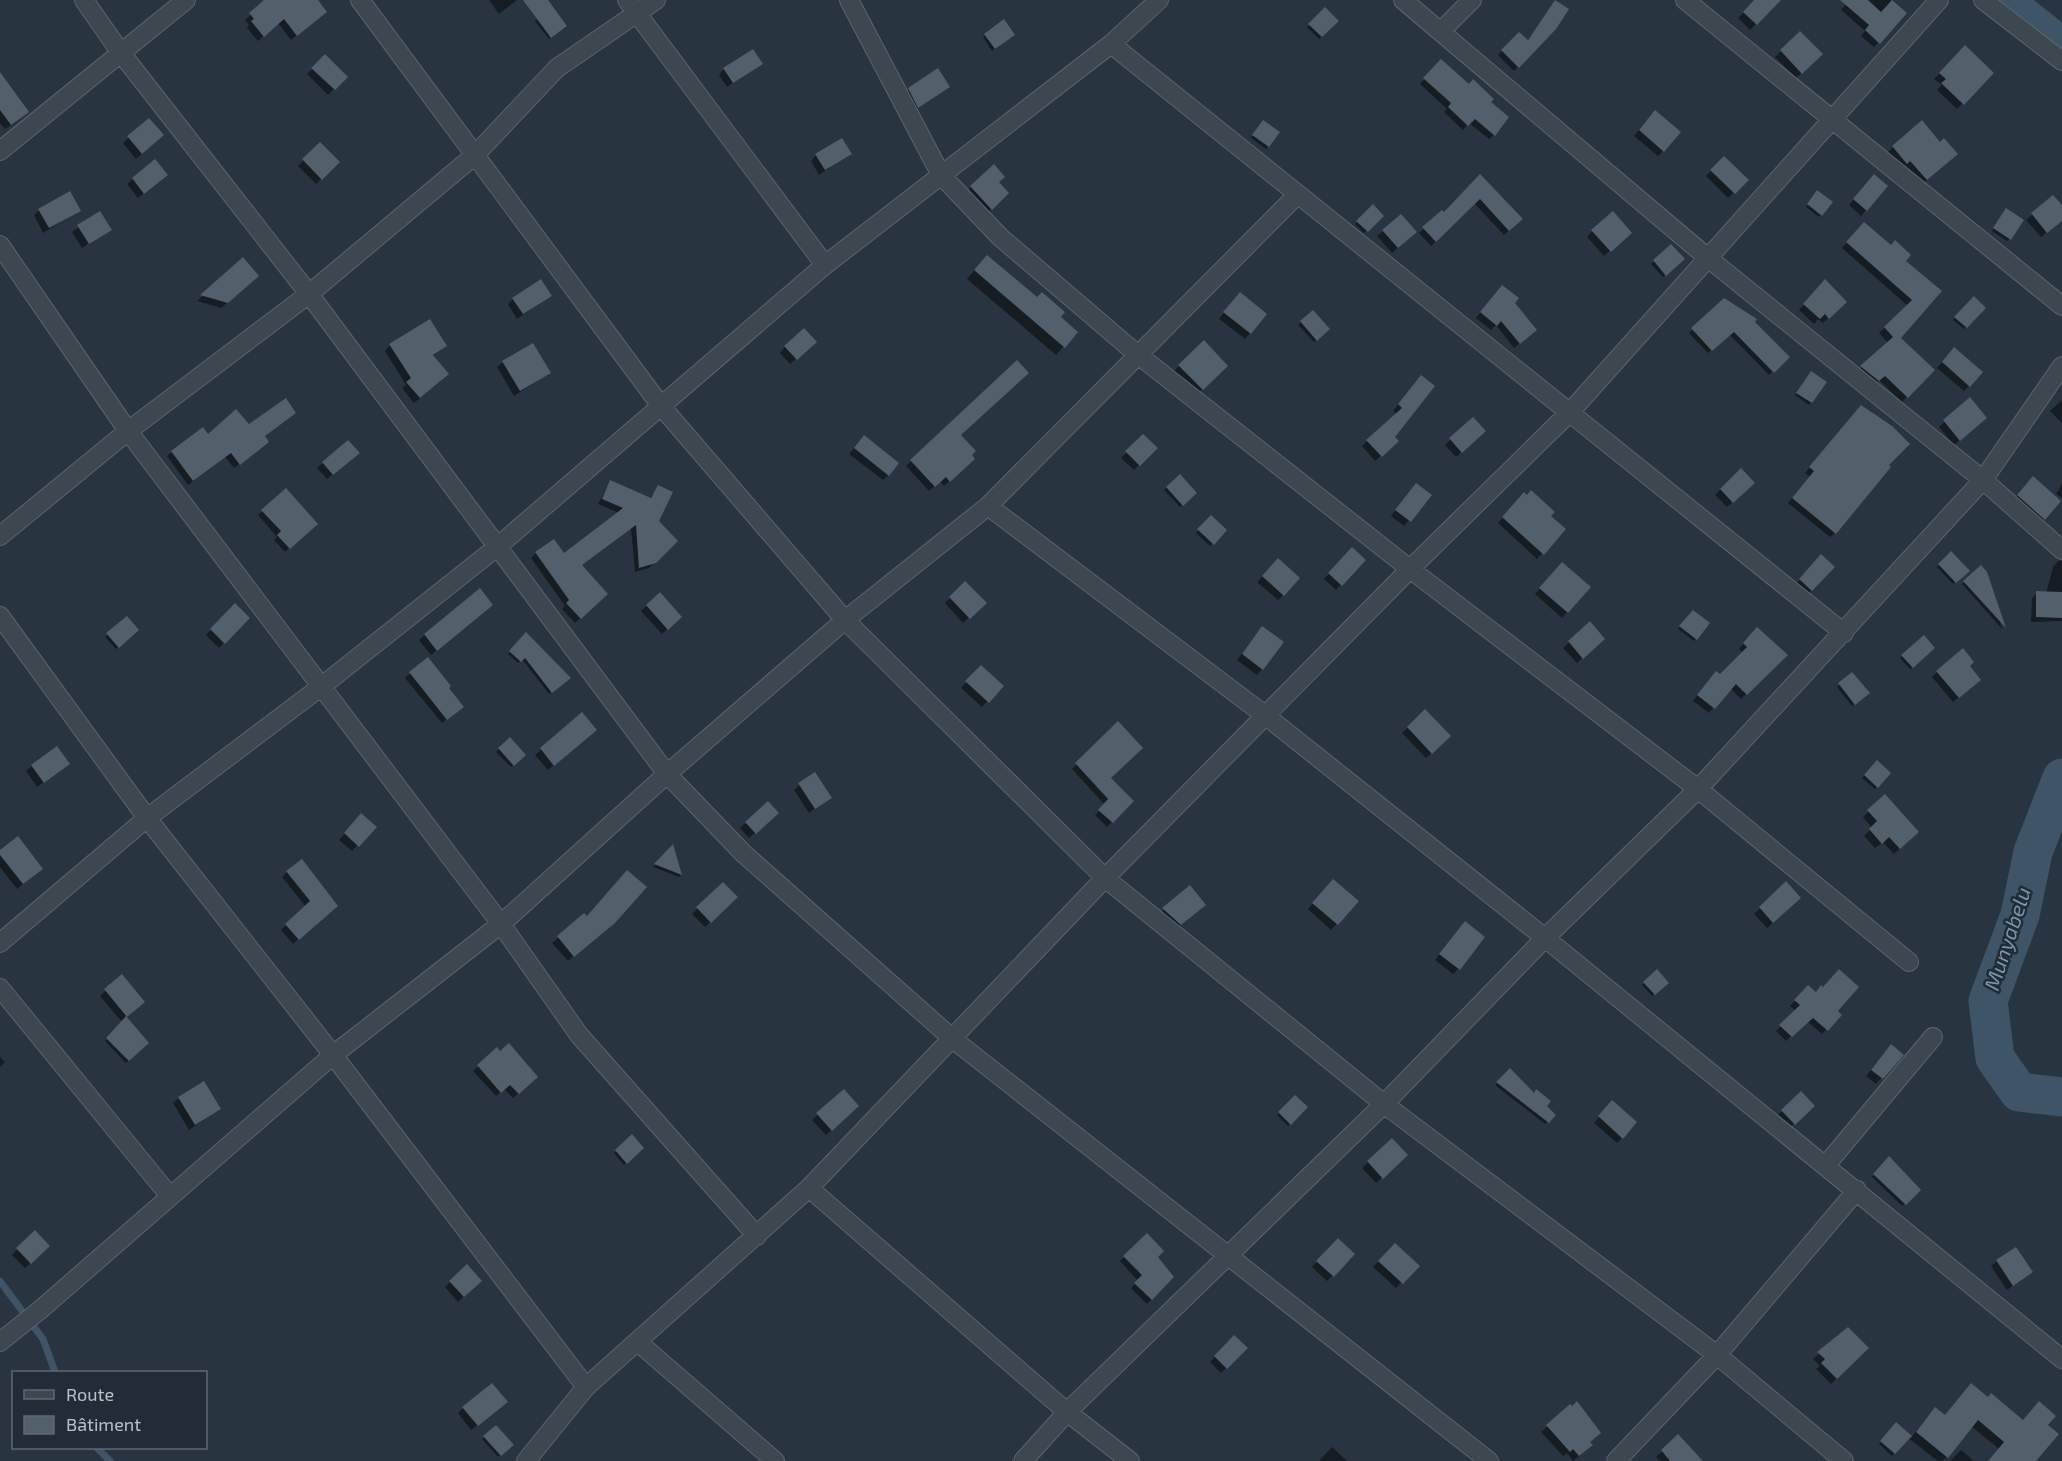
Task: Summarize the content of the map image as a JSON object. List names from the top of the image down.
{
  "water": ["Munyabelu"],
  "legend": ["Route", "Bâtiment"]
}
